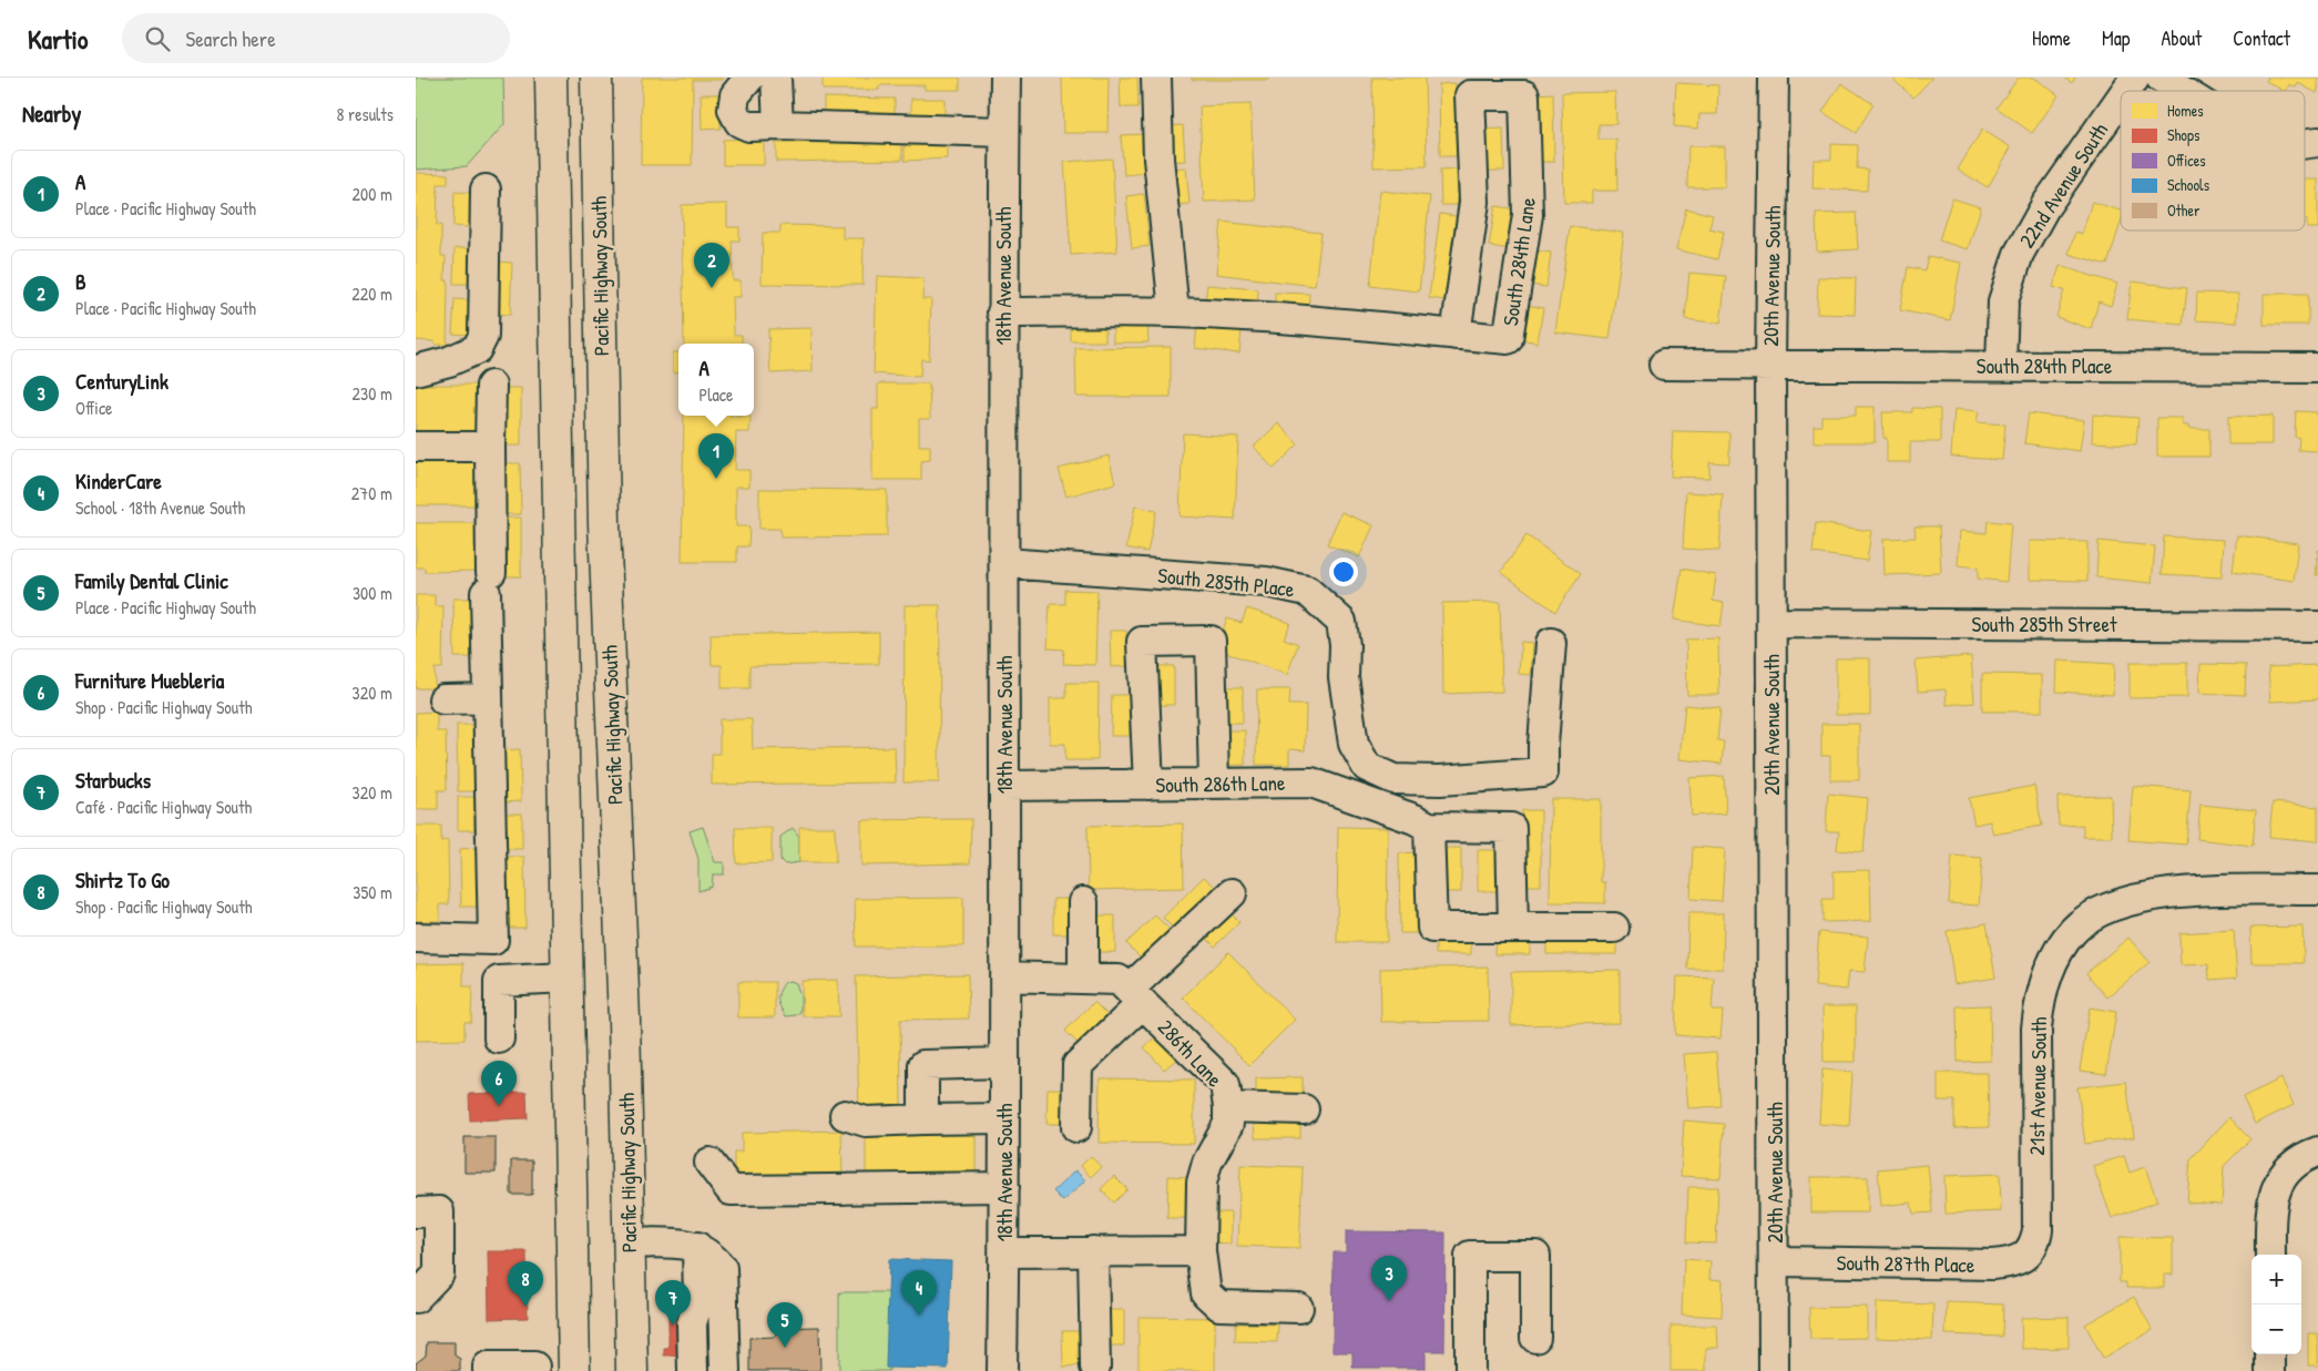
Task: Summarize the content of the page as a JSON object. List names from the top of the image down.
{
  "streets": {
    "main road": ["Pacific Highway South"],
    "street": [
      "22nd Avenue South",
      "South 284th Lane",
      "18th Avenue South",
      "20th Avenue South",
      "South 284th Place",
      "South 285th Place",
      "South 285th Street",
      "South 286th Lane",
      "286th Lane",
      "21st Avenue South",
      "South 287th Place"
    ]
  },
  "crossings": [
    ["22nd Avenue South", "South 284th Place"],
    ["South 284th Lane", "18th Avenue South"],
    ["18th Avenue South", "South 285th Place"],
    ["18th Avenue South", "South 286th Lane"],
    ["18th Avenue South", "286th Lane"],
    ["20th Avenue South", "South 284th Place"],
    ["20th Avenue South", "South 285th Street"],
    ["20th Avenue South", "South 287th Place"],
    ["21st Avenue South", "South 287th Place"]
  ],
  "legend": [
    "Homes",
    "Shops",
    "Offices",
    "Schools",
    "Other"
  ],
  "page": {
    "header": "Kartio",
    "search": "Search here",
    "nav": [
      "Home",
      "Map",
      "About",
      "Contact"
    ],
    "heading": ["Nearby", "8 results"],
    "list": [
      {
        "mark": "1",
        "name": "A",
        "note": "Place · Pacific Highway South",
        "value": "200 m"
      },
      {
        "mark": "2",
        "name": "B",
        "note": "Place · Pacific Highway South",
        "value": "220 m"
      },
      {
        "mark": "3",
        "name": "CenturyLink",
        "note": "Office",
        "value": "230 m"
      },
      {
        "mark": "4",
        "name": "KinderCare",
        "note": "School · 18th Avenue South",
        "value": "270 m"
      },
      {
        "mark": "5",
        "name": "Family Dental Clinic",
        "note": "Place · Pacific Highway South",
        "value": "300 m"
      },
      {
        "mark": "6",
        "name": "Furniture Muebleria",
        "note": "Shop · Pacific Highway South",
        "value": "320 m"
      },
      {
        "mark": "7",
        "name": "Starbucks",
        "note": "Café · Pacific Highway South",
        "value": "320 m"
      },
      {
        "mark": "8",
        "name": "Shirtz To Go",
        "note": "Shop · Pacific Highway South",
        "value": "350 m"
      }
    ],
    "pins": [
      "2",
      "1",
      "6",
      "3",
      "8",
      "4",
      "7",
      "5"
    ],
    "popup": ["A", "Place"],
    "map_buttons": ["+", "−"]
  }
}
